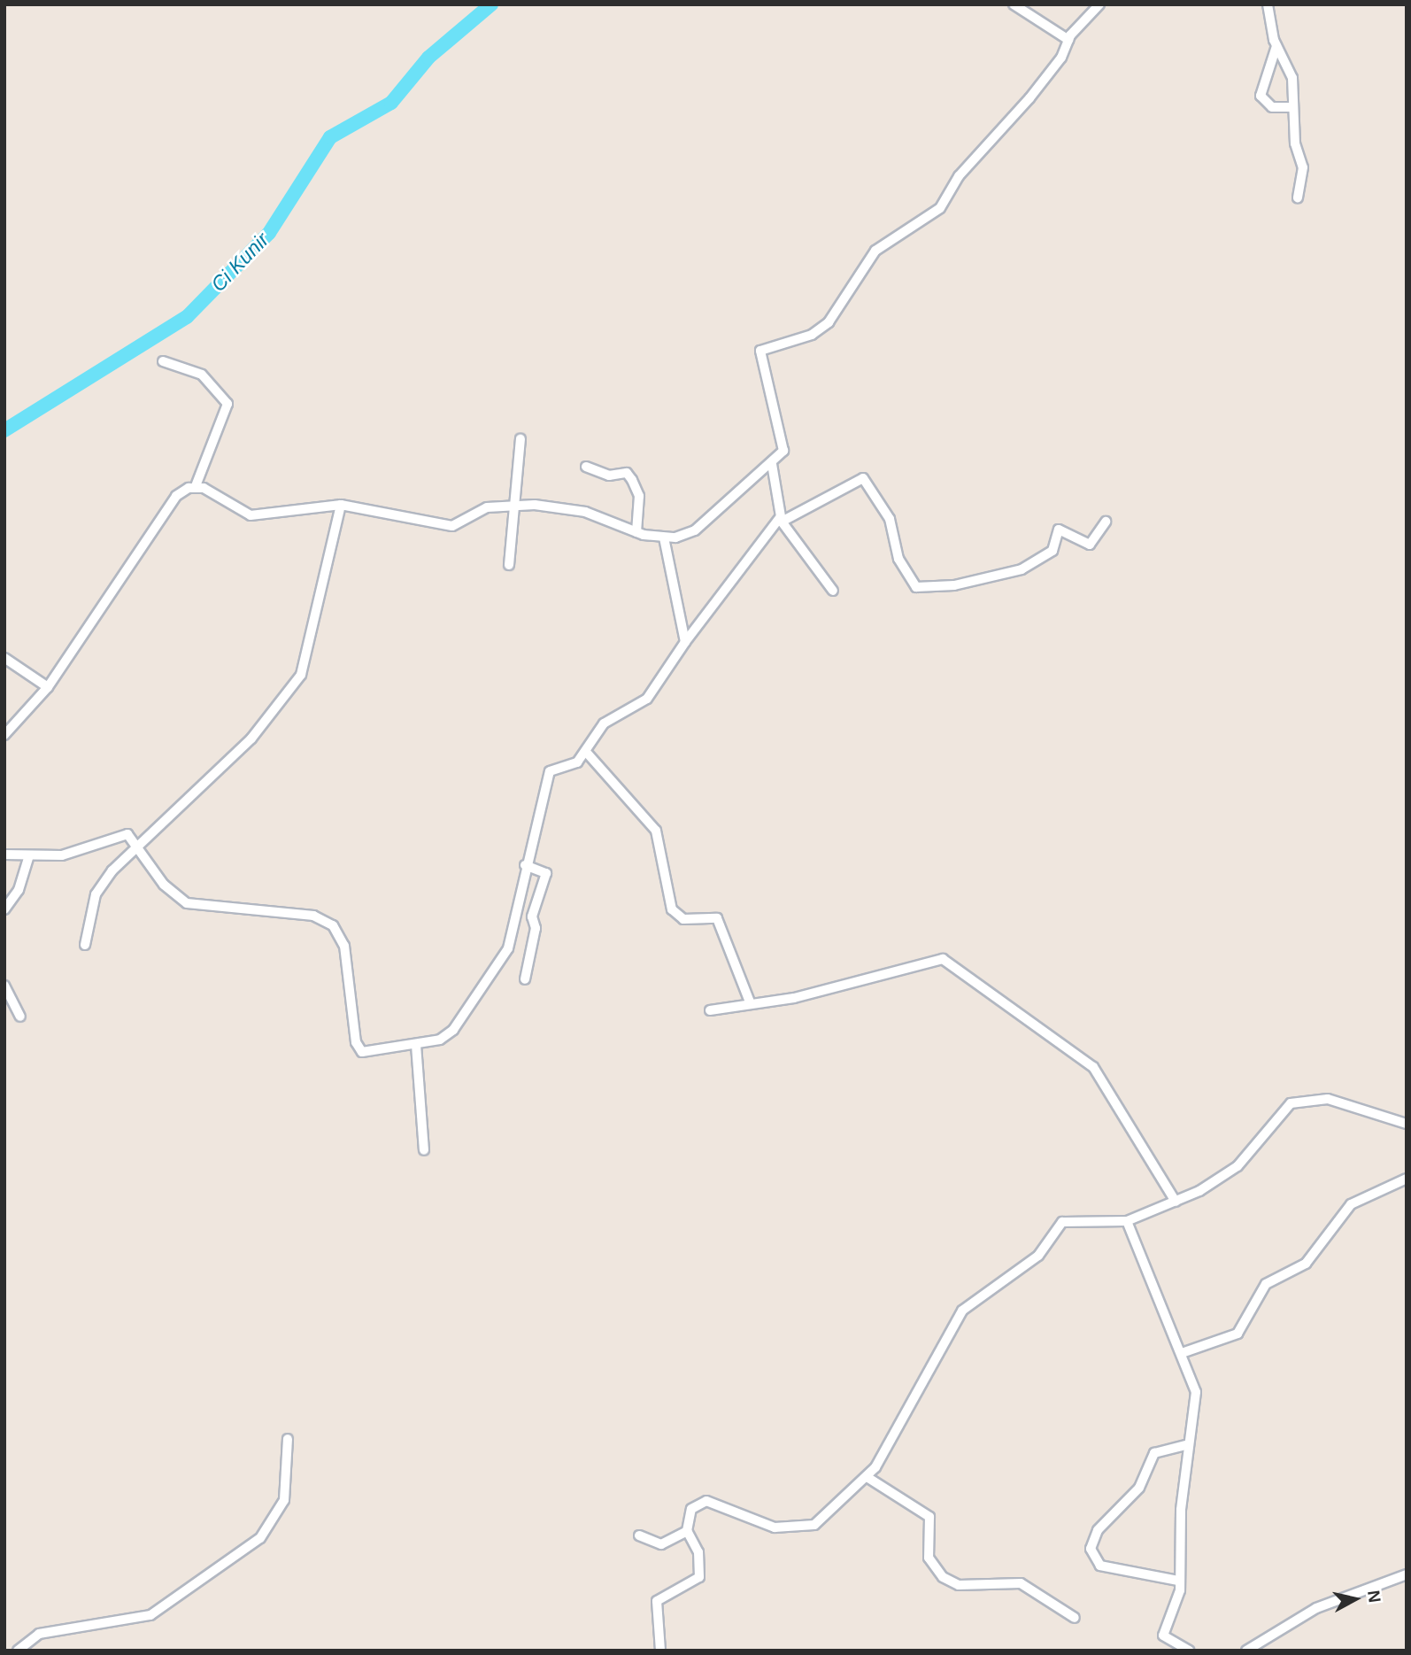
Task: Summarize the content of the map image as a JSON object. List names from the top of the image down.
{
  "water": ["Ci Kunir"],
  "north": "right"
}
